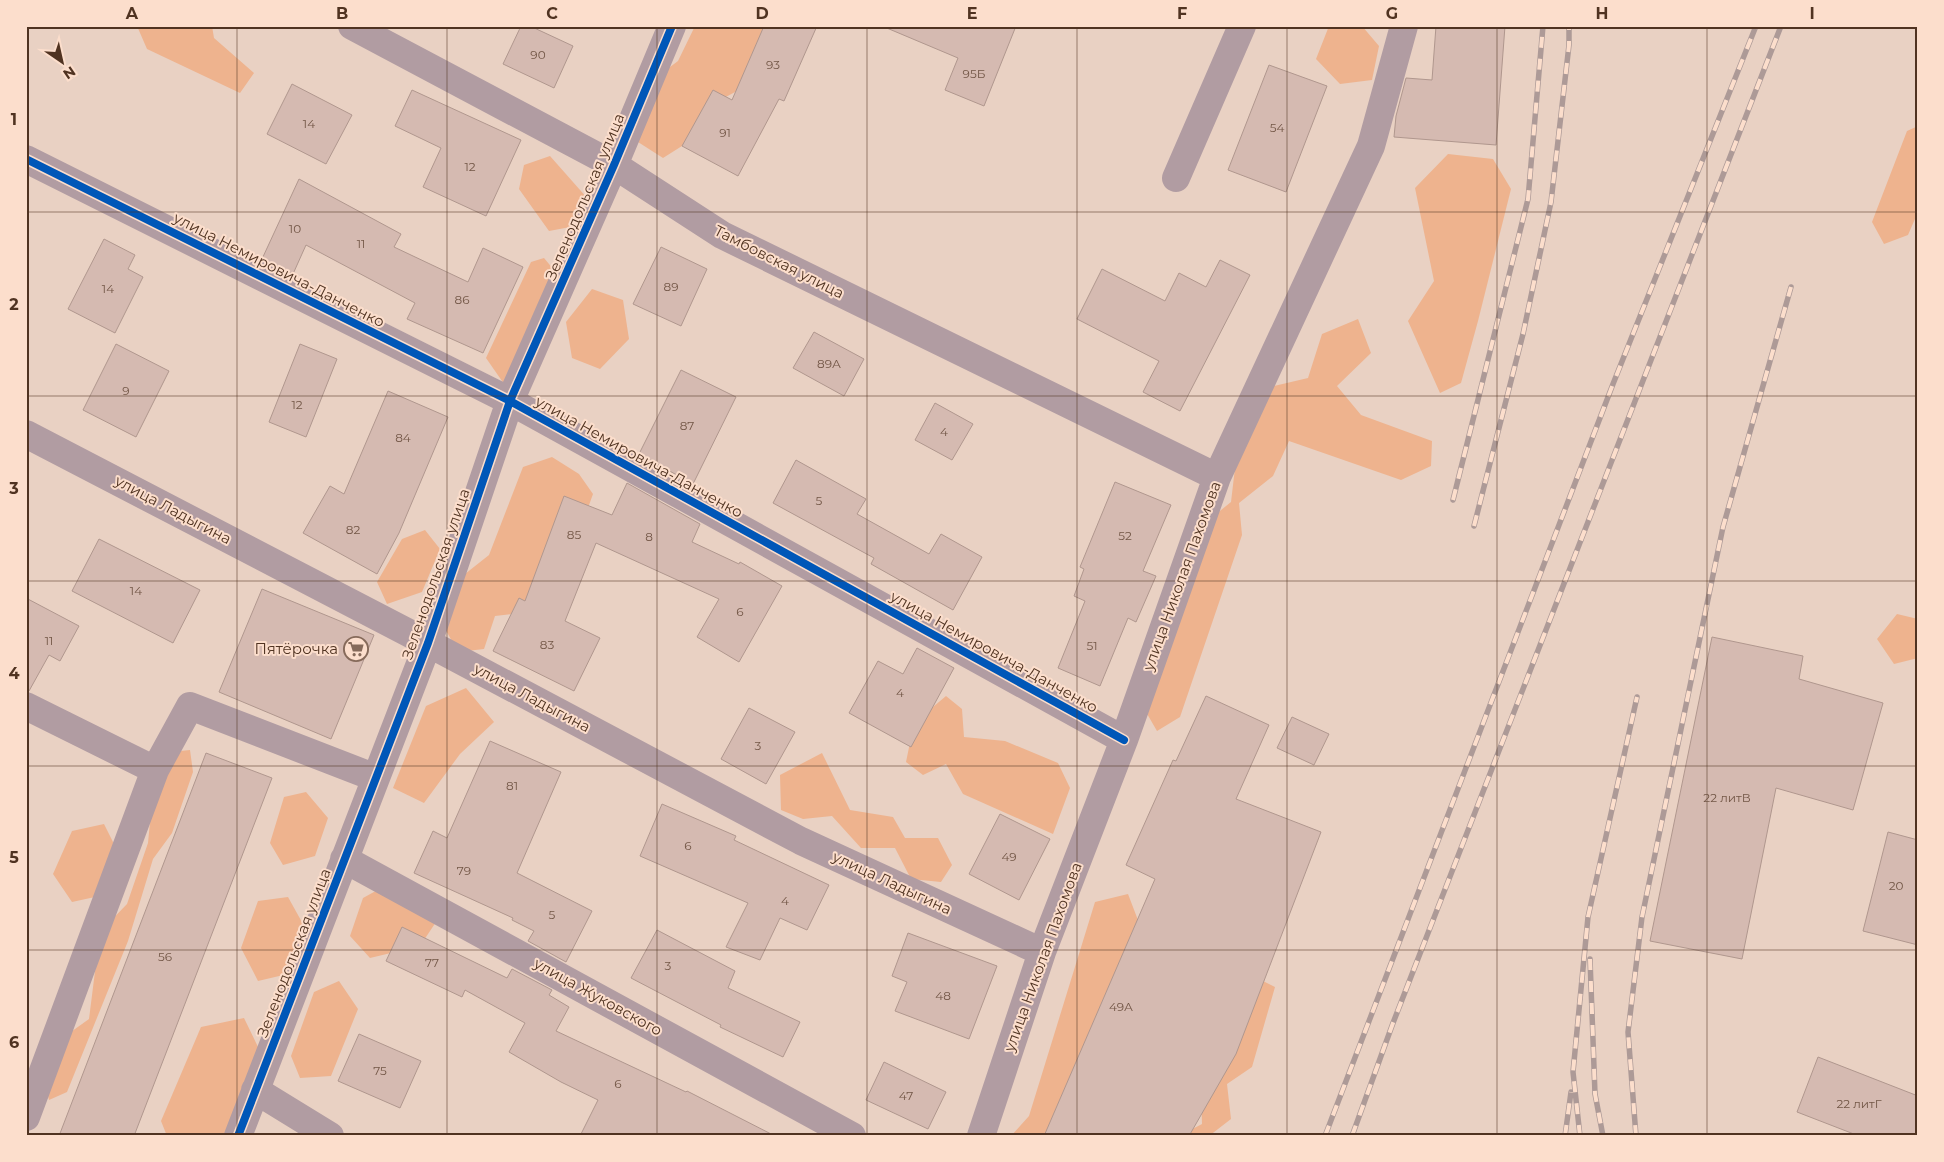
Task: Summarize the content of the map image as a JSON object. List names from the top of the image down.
{
  "streets": {
    "street": [
      "Зеленодольская улица",
      "Тамбовская улица",
      "улица Немировича-Данченко",
      "улица Ладыгина",
      "улица Николая Пахомова",
      "улица Жуковского"
    ]
  },
  "crossings": [
    ["Зеленодольская улица", "Тамбовская улица"],
    ["Зеленодольская улица", "улица Немировича-Данченко"],
    ["Зеленодольская улица", "улица Ладыгина"],
    ["Зеленодольская улица", "улица Жуковского"],
    ["Тамбовская улица", "улица Николая Пахомова"],
    ["улица Немировича-Данченко", "улица Николая Пахомова"],
    ["улица Ладыгина", "улица Николая Пахомова"]
  ],
  "places": {
    "supermarket": ["Пятёрочка"]
  },
  "house_numbers": [
    "90",
    "93",
    "95Б",
    "14",
    "54",
    "91",
    "12",
    "10",
    "11",
    "89",
    "14",
    "86",
    "89А",
    "9",
    "12",
    "87",
    "4",
    "84",
    "5",
    "82",
    "85",
    "52",
    "8",
    "14",
    "6",
    "11",
    "83",
    "51",
    "4",
    "3",
    "81",
    "22 литВ",
    "6",
    "49",
    "79",
    "20",
    "4",
    "5",
    "56",
    "77",
    "3",
    "48",
    "49А",
    "75",
    "6",
    "47",
    "22 литГ"
  ],
  "north": "bottom right",
  "grid": {
    "columns": [
      "A",
      "B",
      "C",
      "D",
      "E",
      "F",
      "G",
      "H",
      "I"
    ],
    "rows": [
      "1",
      "2",
      "3",
      "4",
      "5",
      "6"
    ]
  }
}
